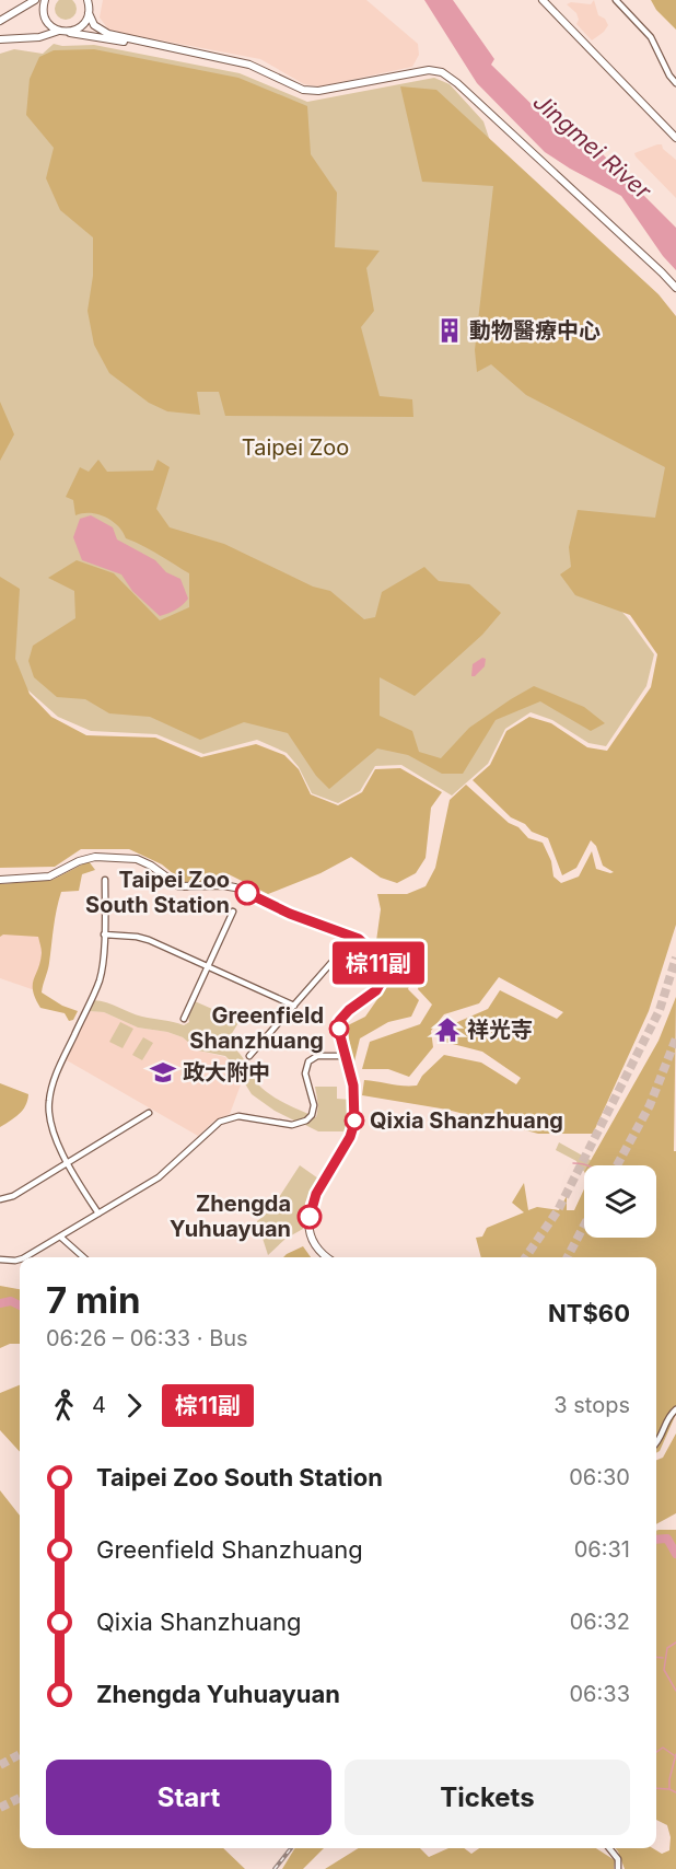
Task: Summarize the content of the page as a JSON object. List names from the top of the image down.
{
  "water": ["Jingmei River"],
  "parks": ["Taipei Zoo"],
  "places": {
    "building": ["動物醫療中心"],
    "other": [
      "Taipei Zoo South Station",
      "Greenfield Shanzhuang",
      "Qixia Shanzhuang",
      "Zhengda Yuhuayuan"
    ],
    "temple": ["祥光寺"],
    "school or university": ["政大附中"]
  },
  "lines": ["bus line 棕11副"],
  "page": {
    "on_map": "棕11副",
    "heading": ["7 min", "06:26 – 06:33 · Bus", "NT$60"],
    "legs": ["4", "棕11副", "3 stops"],
    "list": [
      {
        "name": "Taipei Zoo South Station",
        "value": "06:30"
      },
      {
        "name": "Greenfield Shanzhuang",
        "value": "06:31"
      },
      {
        "name": "Qixia Shanzhuang",
        "value": "06:32"
      },
      {
        "name": "Zhengda Yuhuayuan",
        "value": "06:33"
      }
    ],
    "buttons": ["Start", "Tickets"]
  }
}
